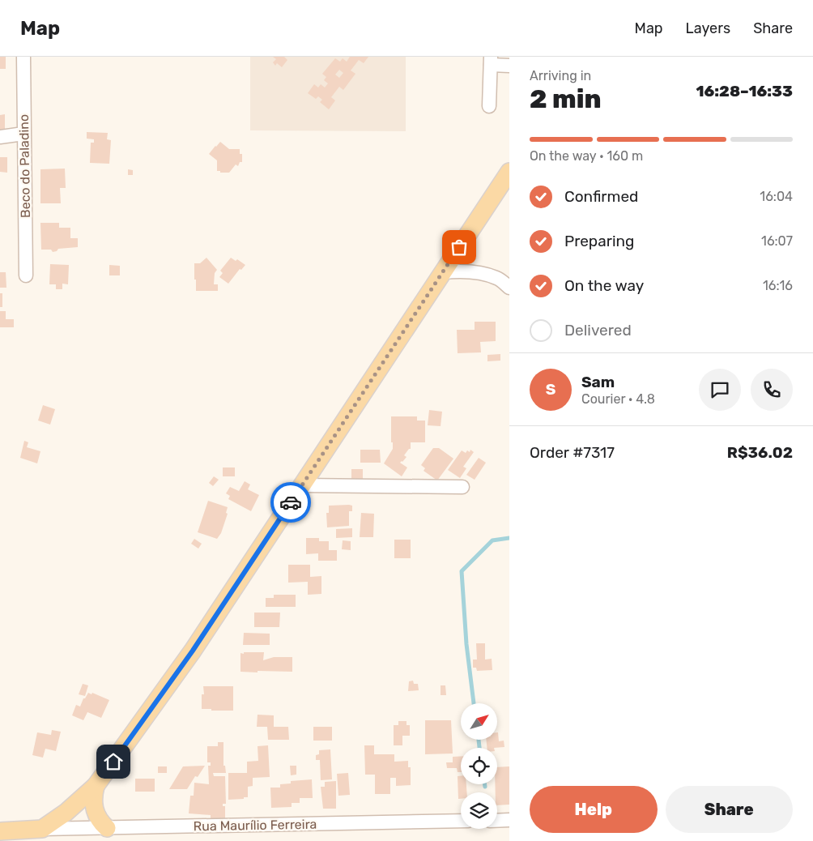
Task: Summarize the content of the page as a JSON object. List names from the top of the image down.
{
  "streets": {
    "street": ["Beco do Paladino", "Rua Maurílio Ferreira"]
  },
  "north": "top right",
  "page": {
    "header": "Map",
    "nav": ["Map", "Layers", "Share"],
    "heading": ["2 min", "Arriving in", "16:28–16:33"],
    "panel": [
      "Sam",
      "Courier · 4.8",
      "Order #7317",
      "R$36.02"
    ],
    "bar": "On the way · 160 m",
    "list": [
      ["Confirmed", "16:04"],
      ["Preparing", "16:07"],
      ["On the way", "16:16"],
      "Delivered"
    ],
    "round": "S",
    "buttons": ["Help", "Share"]
  }
}
